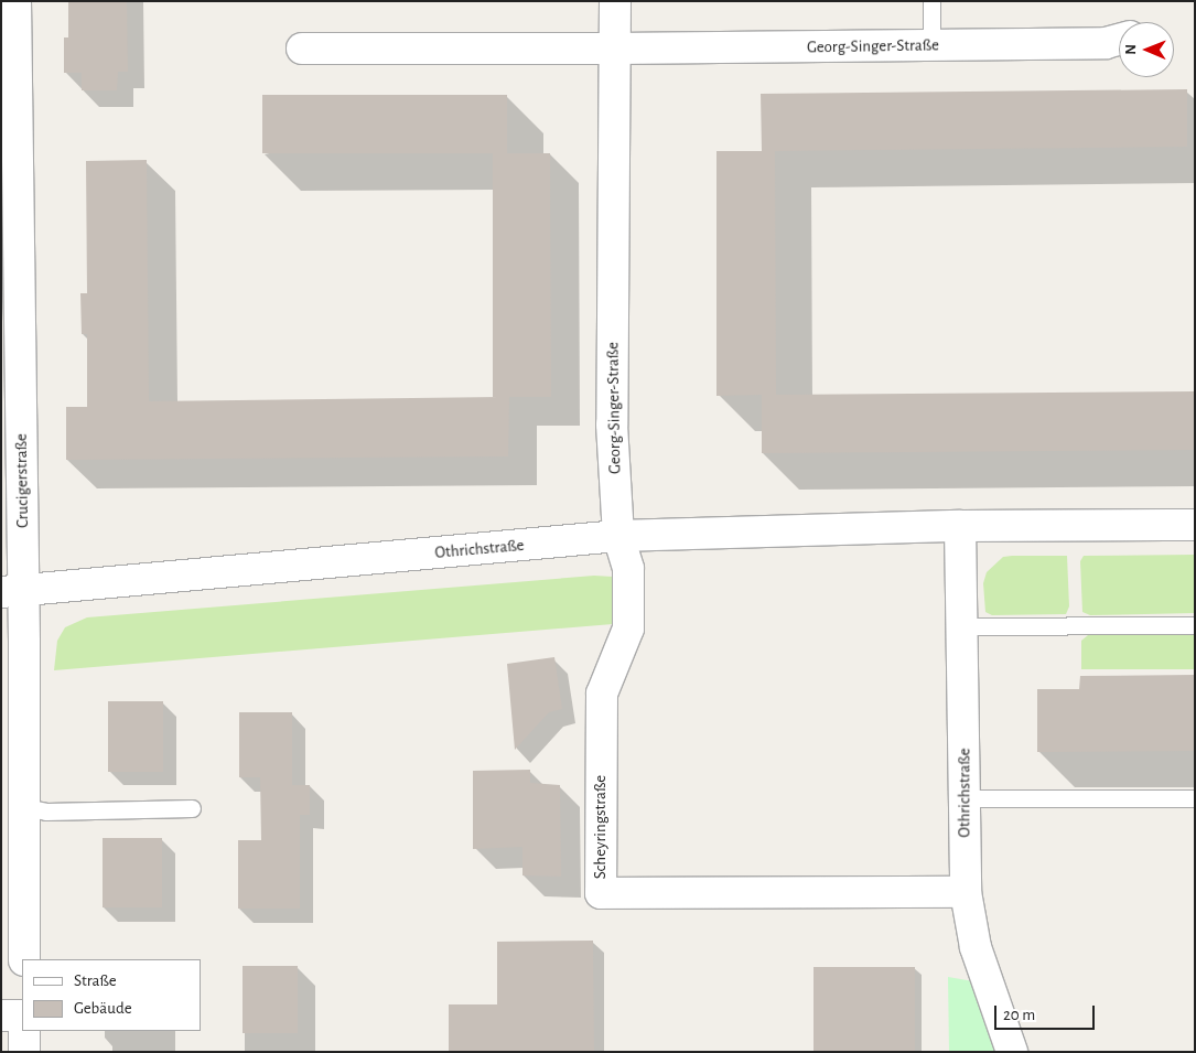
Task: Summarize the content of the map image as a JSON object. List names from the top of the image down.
{
  "streets": {
    "street": [
      "Georg-Singer-Straße",
      "Crucigerstraße",
      "Othrichstraße",
      "Scheyringstraße"
    ]
  },
  "crossings": [
    ["Georg-Singer-Straße", "Othrichstraße"],
    ["Georg-Singer-Straße", "Scheyringstraße"],
    ["Crucigerstraße", "Othrichstraße"],
    ["Othrichstraße", "Scheyringstraße"]
  ],
  "legend": ["Straße", "Gebäude"],
  "scale_bar": "20 m",
  "north": "left"
}
